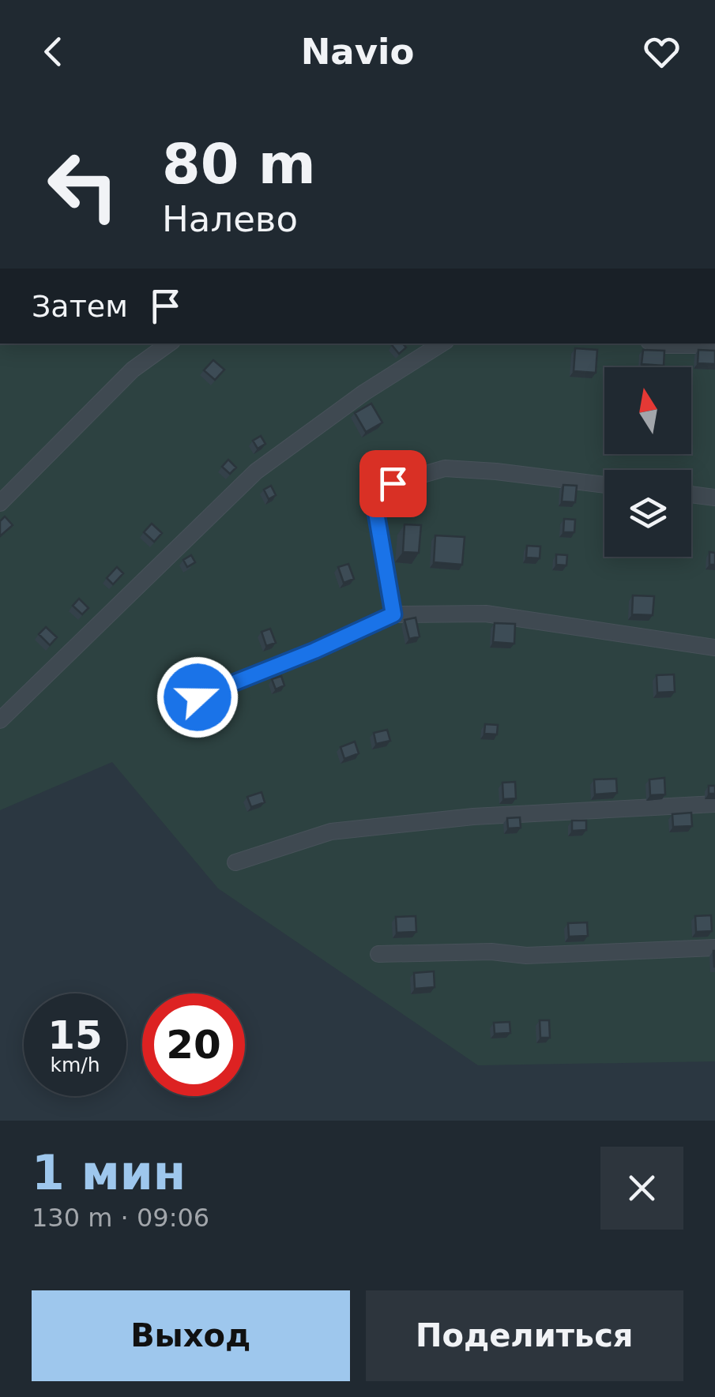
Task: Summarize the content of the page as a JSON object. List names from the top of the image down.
{
  "north": "top",
  "page": {
    "header": "Navio",
    "turn": ["80 m", "Налево"],
    "then": "Затем",
    "speed": "15 km/h",
    "limit": "20",
    "heading": ["1 мин", "130 m · 09:06"],
    "buttons": ["Выход", "Поделиться"]
  }
}
